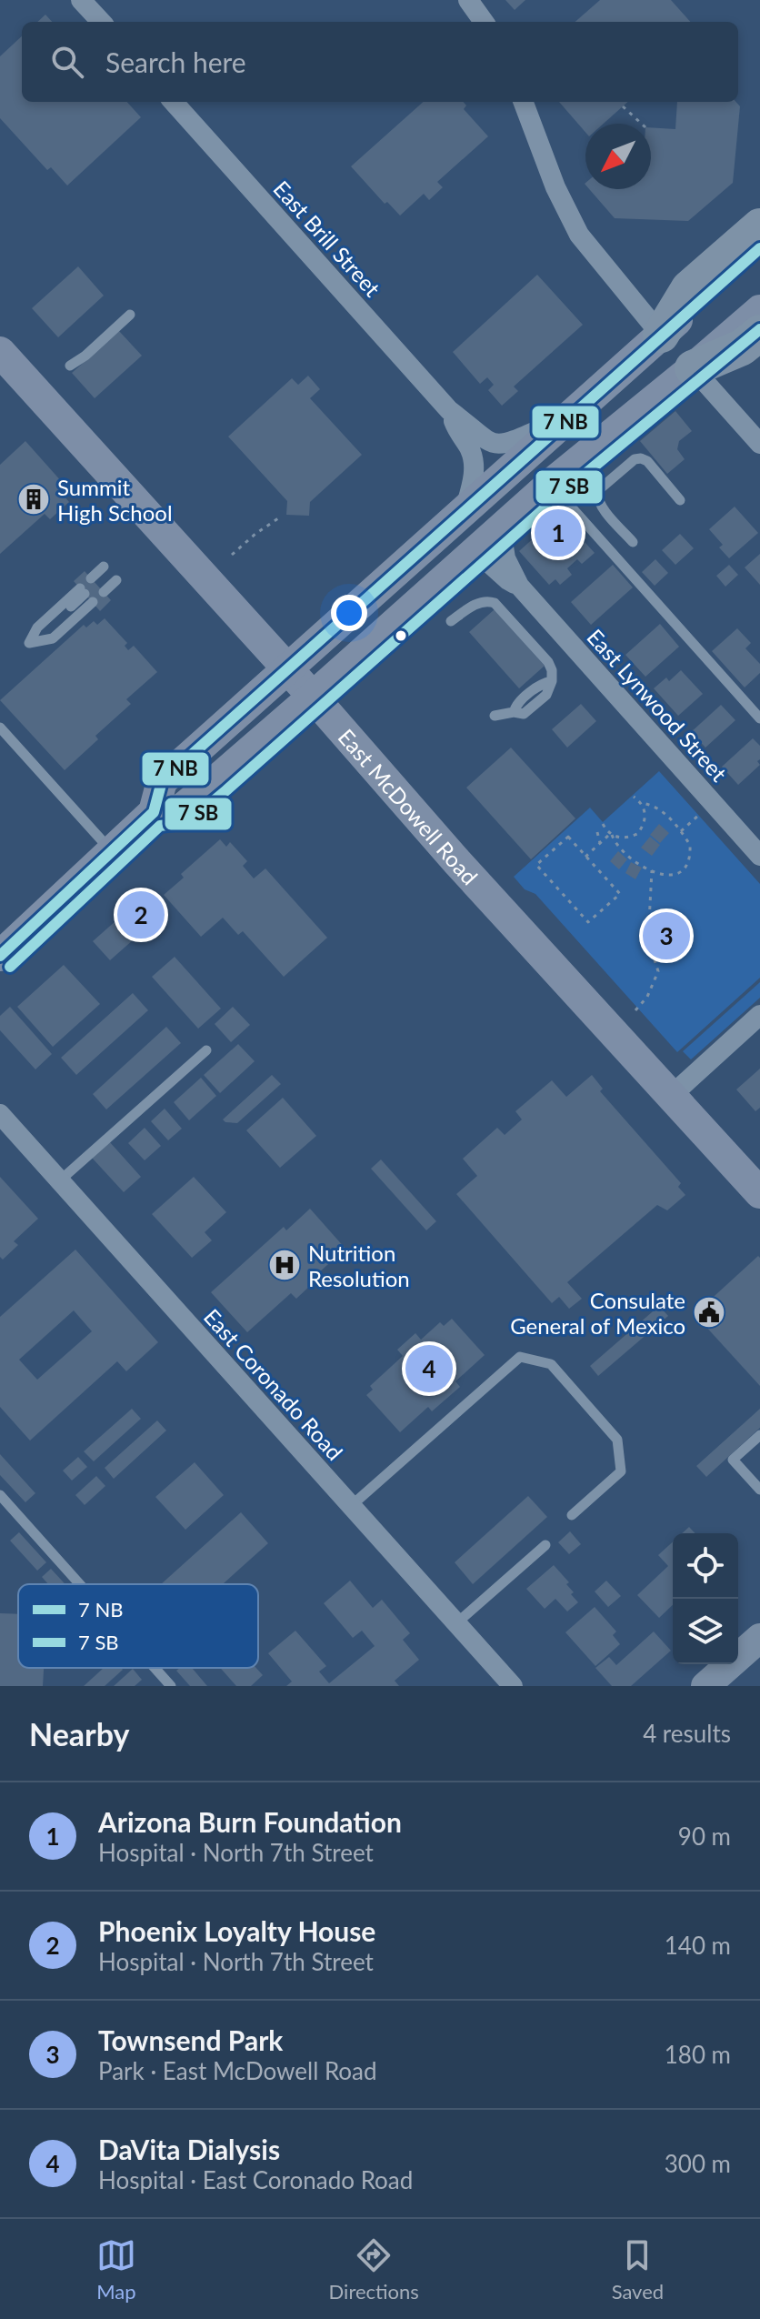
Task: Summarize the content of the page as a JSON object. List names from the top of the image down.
{
  "streets": {
    "main road": ["East McDowell Road"],
    "street": ["East Brill Street", "East Lynwood Street", "East Coronado Road"]
  },
  "places": {
    "building": ["Summit High School"],
    "hospital": ["Nutrition Resolution"],
    "public building": ["Consulate General of Mexico"]
  },
  "legend": ["7 NB", "7 SB"],
  "north": "bottom left",
  "page": {
    "search": "Search here",
    "pins": [
      "1",
      "2",
      "3",
      "4"
    ],
    "heading": ["Nearby", "4 results"],
    "list": [
      {
        "mark": "1",
        "name": "Arizona Burn Foundation",
        "note": "Hospital · North 7th Street",
        "value": "90 m"
      },
      {
        "mark": "2",
        "name": "Phoenix Loyalty House",
        "note": "Hospital · North 7th Street",
        "value": "140 m"
      },
      {
        "mark": "3",
        "name": "Townsend Park",
        "note": "Park · East McDowell Road",
        "value": "180 m"
      },
      {
        "mark": "4",
        "name": "DaVita Dialysis",
        "note": "Hospital · East Coronado Road",
        "value": "300 m"
      }
    ],
    "nav": ["Map", "Directions", "Saved"]
  }
}
